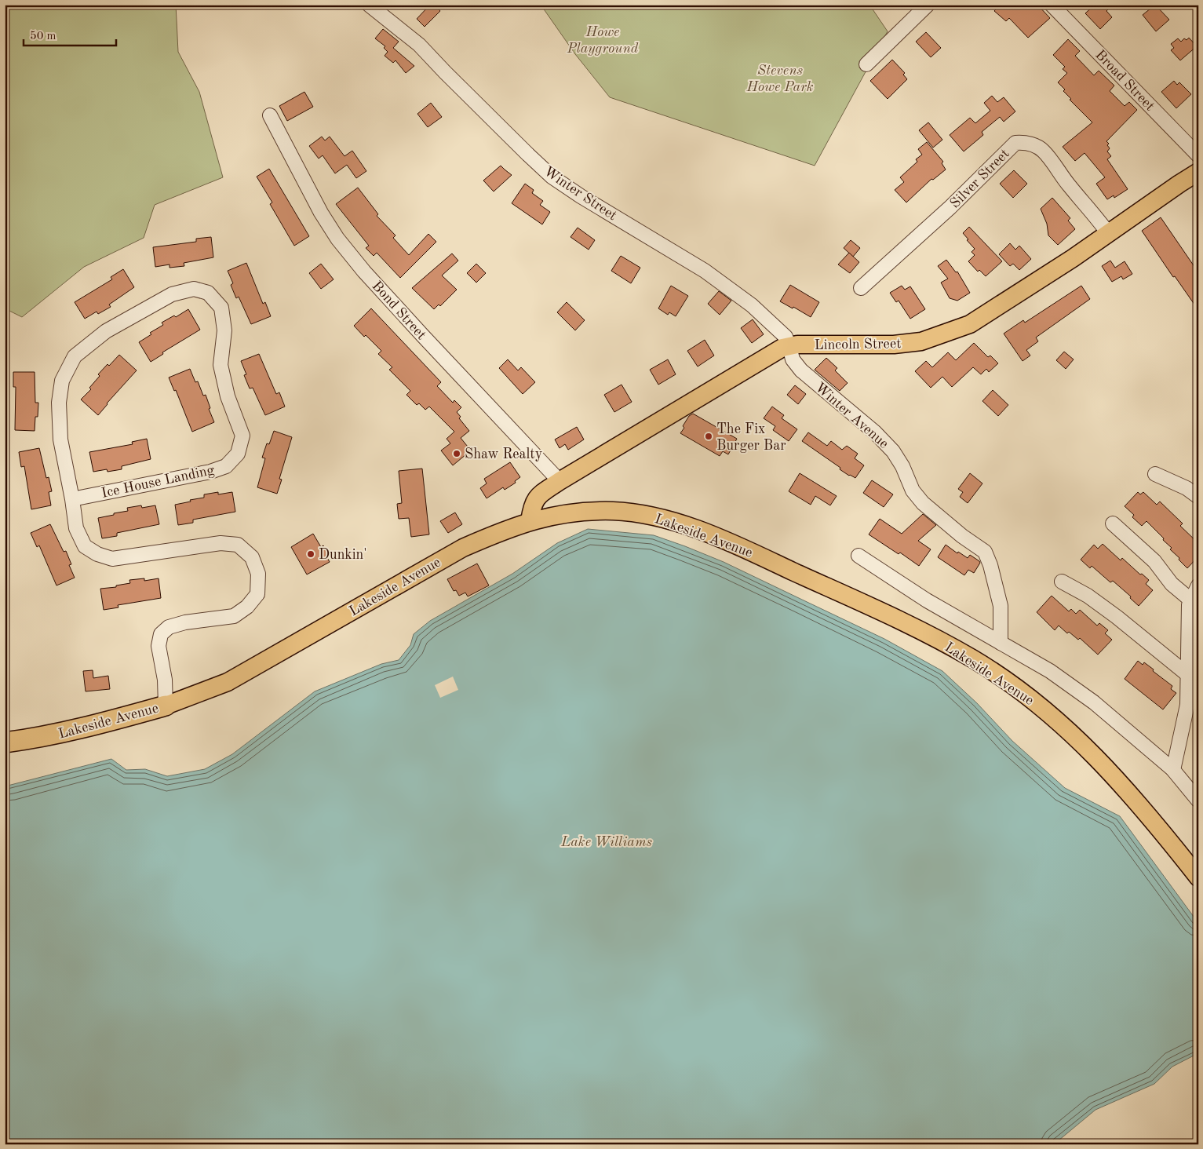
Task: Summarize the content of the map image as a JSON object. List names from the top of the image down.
{
  "streets": {
    "highway": ["Lakeside Avenue"],
    "main road": ["Lincoln Street"],
    "street": [
      "Broad Street",
      "Silver Street",
      "Winter Street",
      "Bond Street",
      "Winter Avenue",
      "Ice House Landing"
    ]
  },
  "crossings": [
    ["Silver Street", "Lincoln Street"],
    ["Winter Street", "Lincoln Street"],
    ["Winter Street", "Winter Avenue"],
    ["Bond Street", "Lincoln Street"],
    ["Lincoln Street", "Winter Avenue"],
    ["Lincoln Street", "Lakeside Avenue"],
    ["Ice House Landing", "Lakeside Avenue"]
  ],
  "parks": ["Howe Playground", "Stevens Howe Park", "Lake Williams"],
  "places": ["The Fix Burger Bar", "Shaw Realty", "Dunkin'"],
  "scale_bar": "50 m"
}
